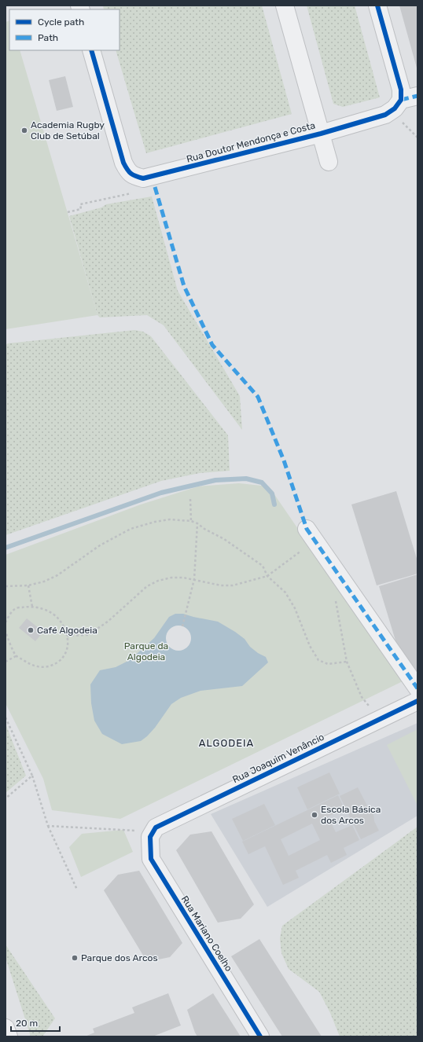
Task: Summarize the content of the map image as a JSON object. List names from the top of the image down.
{
  "streets": {
    "street": ["Rua Doutor Mendonça e Costa", "Rua Joaquim Venâncio", "Rua Mariano Coelho"]
  },
  "crossings": [
    ["Rua Joaquim Venâncio", "Rua Mariano Coelho"]
  ],
  "districts": ["ALGODEIA"],
  "parks": ["Parque da Algodeia"],
  "places": [
    "Academia Rugby Club de Setúbal",
    "Café Algodeia",
    "Escola Básica dos Arcos",
    "Parque dos Arcos"
  ],
  "legend": ["Cycle path", "Path"],
  "scale_bar": "20 m"
}
